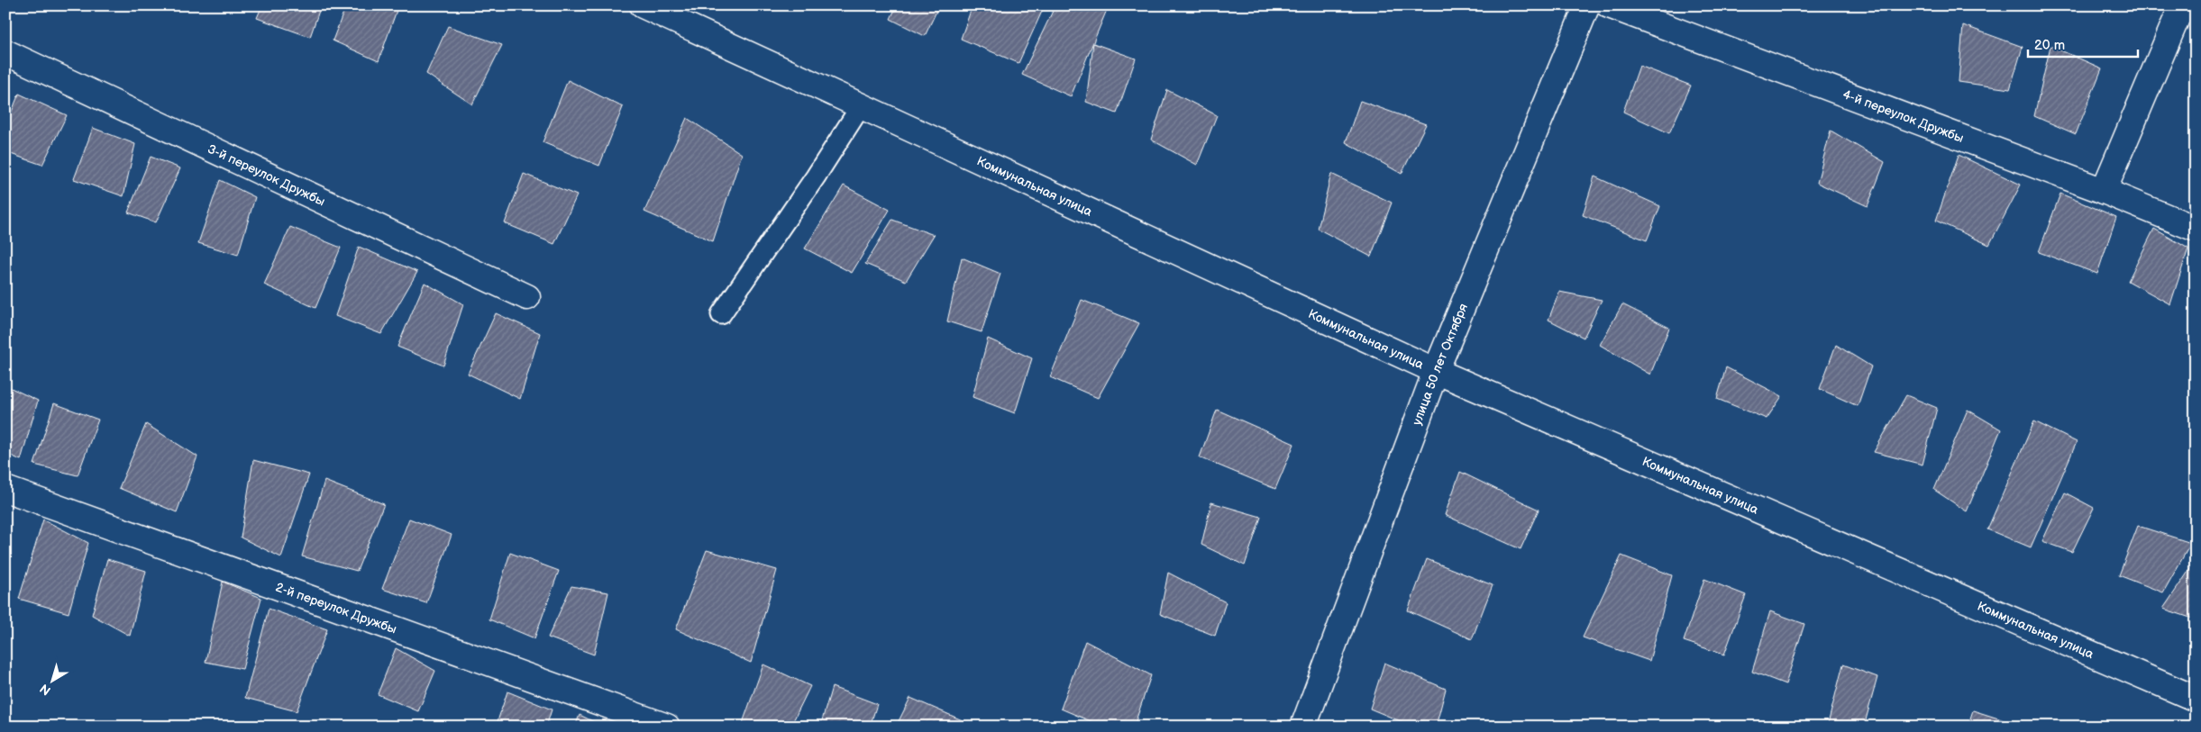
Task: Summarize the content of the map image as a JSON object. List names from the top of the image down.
{
  "streets": {
    "street": [
      "4-й переулок Дружбы",
      "3-й переулок Дружбы",
      "Коммунальная улица",
      "улица 50 лет Октября",
      "2-й переулок Дружбы"
    ]
  },
  "crossings": [
    ["Коммунальная улица", "улица 50 лет Октября"]
  ],
  "scale_bar": "20 m",
  "north": "bottom left"
}
